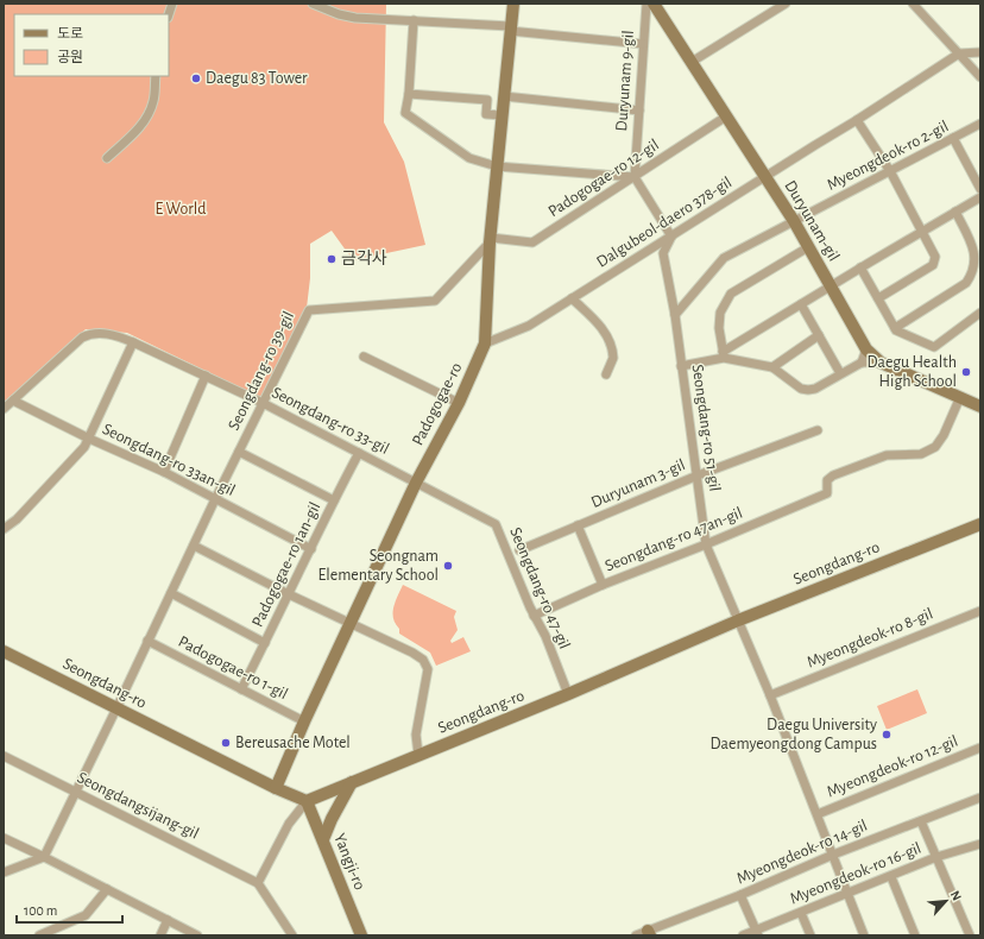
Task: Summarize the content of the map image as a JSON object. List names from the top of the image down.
{
  "streets": {
    "street": [
      "Duryunam 9-gil",
      "Myeongdeok-ro 2-gil",
      "Padogogae-ro 12-gil",
      "Duryunam-gil",
      "Dalgubeol-daero 378-gil",
      "Seongdang-ro 39-gil",
      "Padogogae-ro",
      "Seongdang-ro 33-gil",
      "Seongdang-ro 51-gil",
      "Seongdang-ro 33an-gil",
      "Duryunam 3-gil",
      "Seongdang-ro 47an-gil",
      "Seongdang-ro",
      "Padogogae-ro 1an-gil",
      "Seongdang-ro 47-gil",
      "Myeongdeok-ro 8-gil",
      "Padogogae-ro 1-gil",
      "Myeongdeok-ro 12-gil",
      "Seongdangsijang-gil",
      "Myeongdeok-ro 14-gil",
      "Yangji-ro",
      "Myeongdeok-ro 16-gil"
    ]
  },
  "crossings": [
    ["Duryunam 9-gil", "Padogogae-ro 12-gil"],
    ["Myeongdeok-ro 2-gil", "Duryunam-gil"],
    ["Myeongdeok-ro 2-gil", "Seongdang-ro 51-gil"],
    ["Padogogae-ro 12-gil", "Duryunam-gil"],
    ["Padogogae-ro 12-gil", "Seongdang-ro 39-gil"],
    ["Padogogae-ro 12-gil", "Padogogae-ro"],
    ["Duryunam-gil", "Dalgubeol-daero 378-gil"],
    ["Duryunam-gil", "Seongdang-ro 47an-gil"],
    ["Dalgubeol-daero 378-gil", "Padogogae-ro"],
    ["Dalgubeol-daero 378-gil", "Seongdang-ro 51-gil"],
    ["Seongdang-ro 39-gil", "Padogogae-ro"],
    ["Seongdang-ro 39-gil", "Seongdang-ro 33-gil"],
    ["Seongdang-ro 39-gil", "Seongdang-ro 33an-gil"],
    ["Seongdang-ro 39-gil", "Seongdang-ro"],
    ["Seongdang-ro 39-gil", "Padogogae-ro 1an-gil"],
    ["Seongdang-ro 39-gil", "Padogogae-ro 1-gil"],
    ["Seongdang-ro 39-gil", "Seongdangsijang-gil"],
    ["Padogogae-ro", "Seongdang-ro 33-gil"],
    ["Padogogae-ro", "Seongdang-ro"],
    ["Padogogae-ro", "Seongdang-ro 47-gil"],
    ["Padogogae-ro", "Padogogae-ro 1-gil"],
    ["Seongdang-ro 33-gil", "Seongdang-ro 33an-gil"],
    ["Seongdang-ro 33-gil", "Padogogae-ro 1an-gil"],
    ["Seongdang-ro 33-gil", "Seongdang-ro 47-gil"],
    ["Seongdang-ro 51-gil", "Duryunam 3-gil"],
    ["Seongdang-ro 51-gil", "Seongdang-ro 47an-gil"],
    ["Seongdang-ro 51-gil", "Seongdang-ro"],
    ["Seongdang-ro 51-gil", "Myeongdeok-ro 8-gil"],
    ["Seongdang-ro 51-gil", "Myeongdeok-ro 12-gil"],
    ["Seongdang-ro 51-gil", "Myeongdeok-ro 14-gil"],
    ["Seongdang-ro 51-gil", "Myeongdeok-ro 16-gil"],
    ["Seongdang-ro 33an-gil", "Padogogae-ro 1an-gil"],
    ["Duryunam 3-gil", "Seongdang-ro 47an-gil"],
    ["Seongdang-ro 47an-gil", "Seongdang-ro 47-gil"],
    ["Seongdang-ro", "Seongdang-ro 47-gil"],
    ["Seongdang-ro", "Yangji-ro"],
    ["Padogogae-ro 1an-gil", "Padogogae-ro 1-gil"]
  ],
  "parks": ["E World"],
  "places": [
    "Daegu 83 Tower",
    "금각사",
    "Daegu Health High School",
    "Seongnam Elementary School",
    "Daegu University Daemyeongdong Campus",
    "Bereusache Motel"
  ],
  "legend": ["도로", "공원"],
  "scale_bar": "100 m",
  "north": "top right"
}
